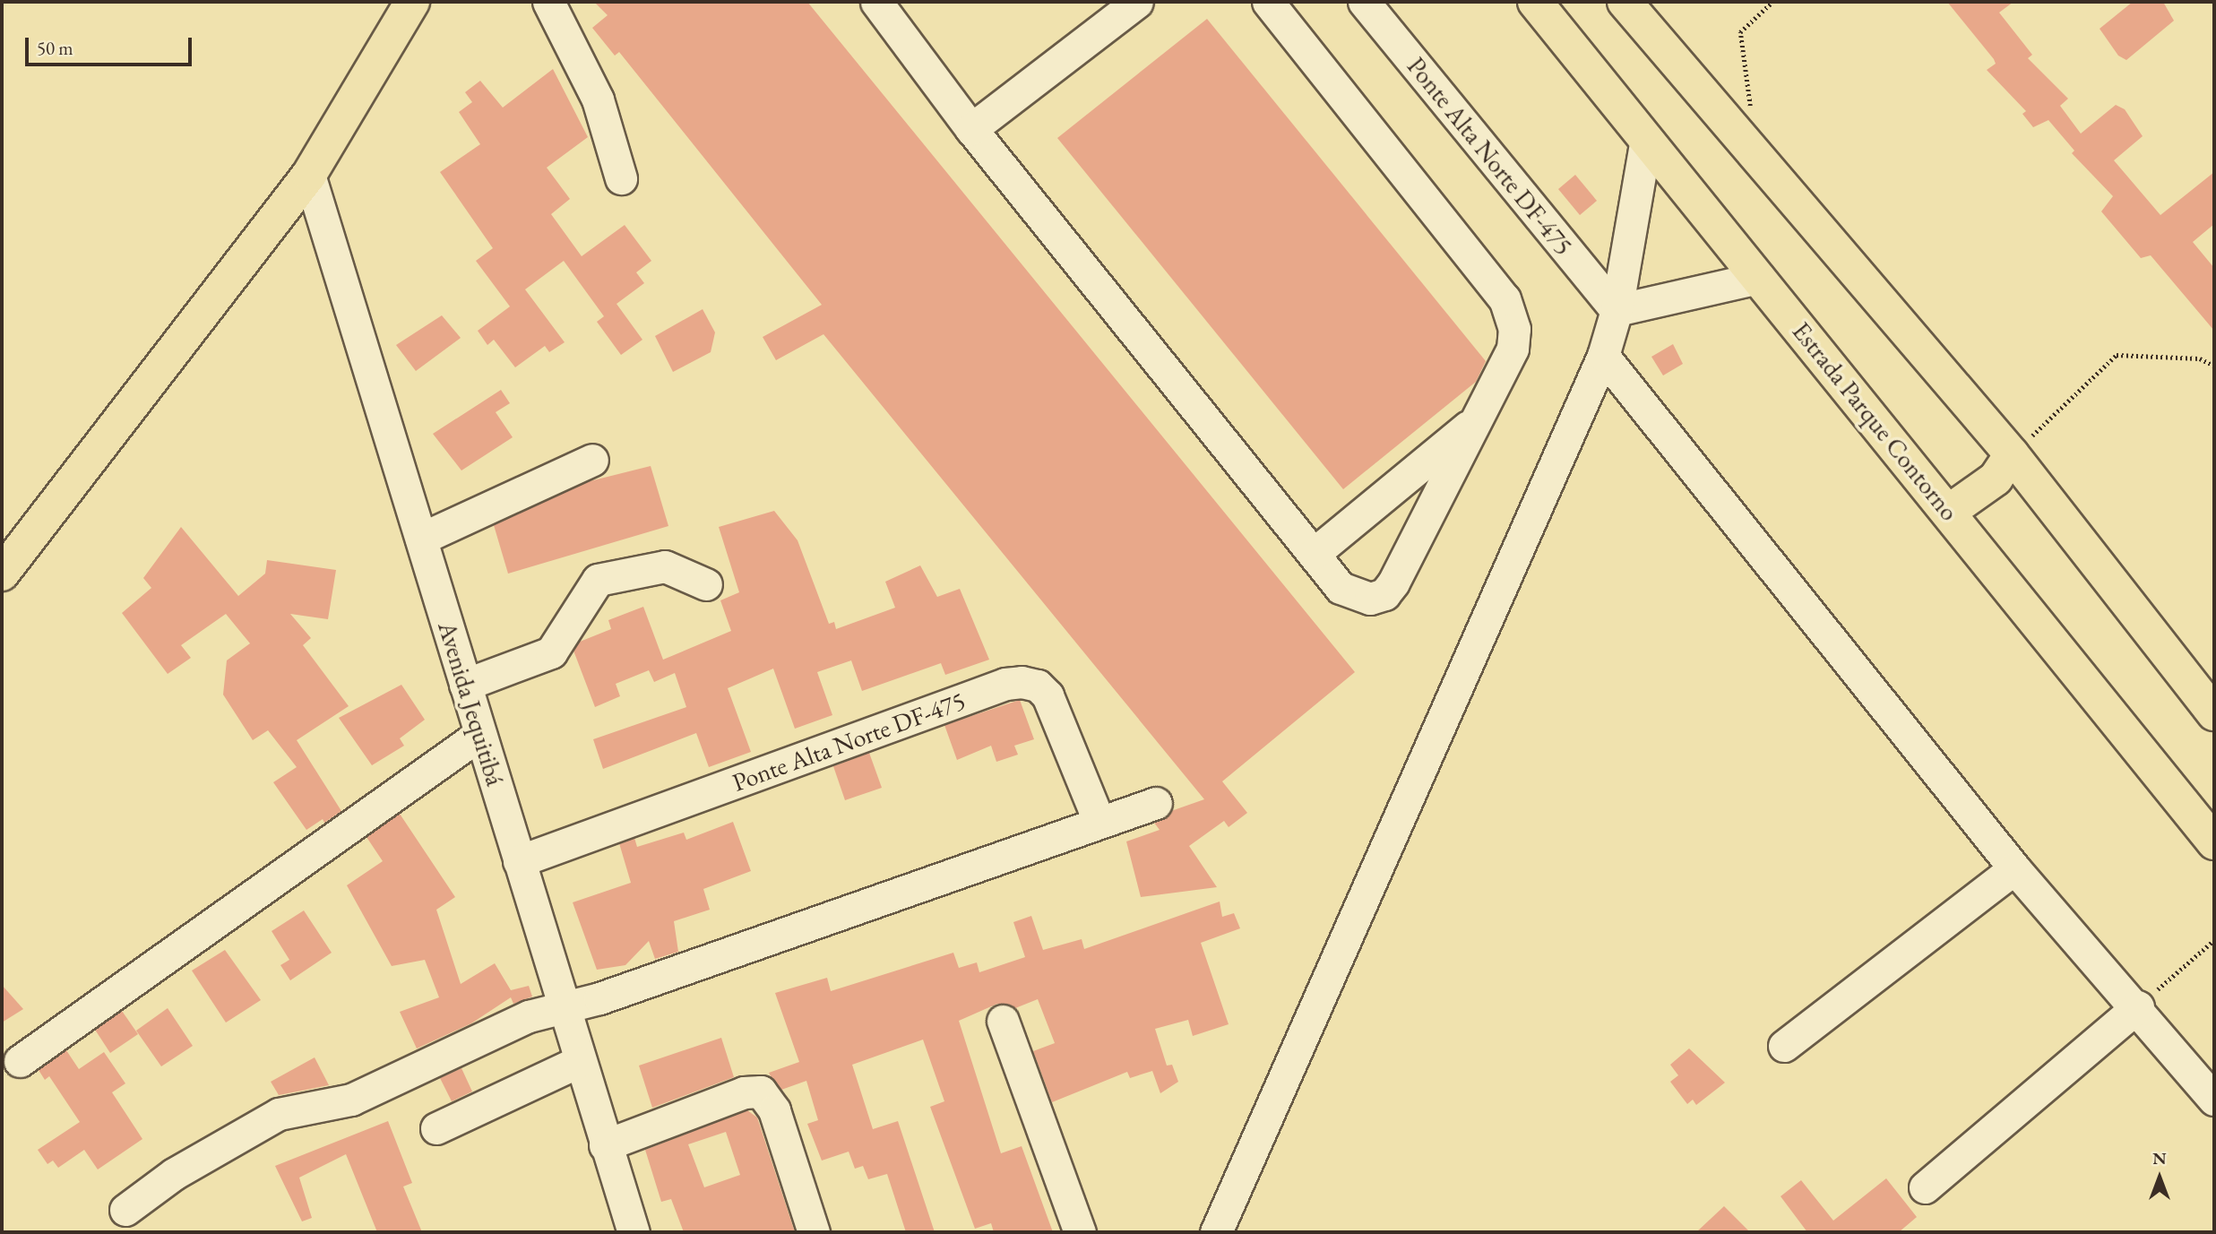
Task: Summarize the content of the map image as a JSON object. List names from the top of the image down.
{
  "streets": {
    "main road": ["Estrada Parque Contorno"],
    "street": ["Ponte Alta Norte DF-475", "Avenida Jequitibá"]
  },
  "crossings": [
    ["Ponte Alta Norte DF-475", "Avenida Jequitibá"]
  ],
  "scale_bar": "50 m",
  "north": "top"
}
